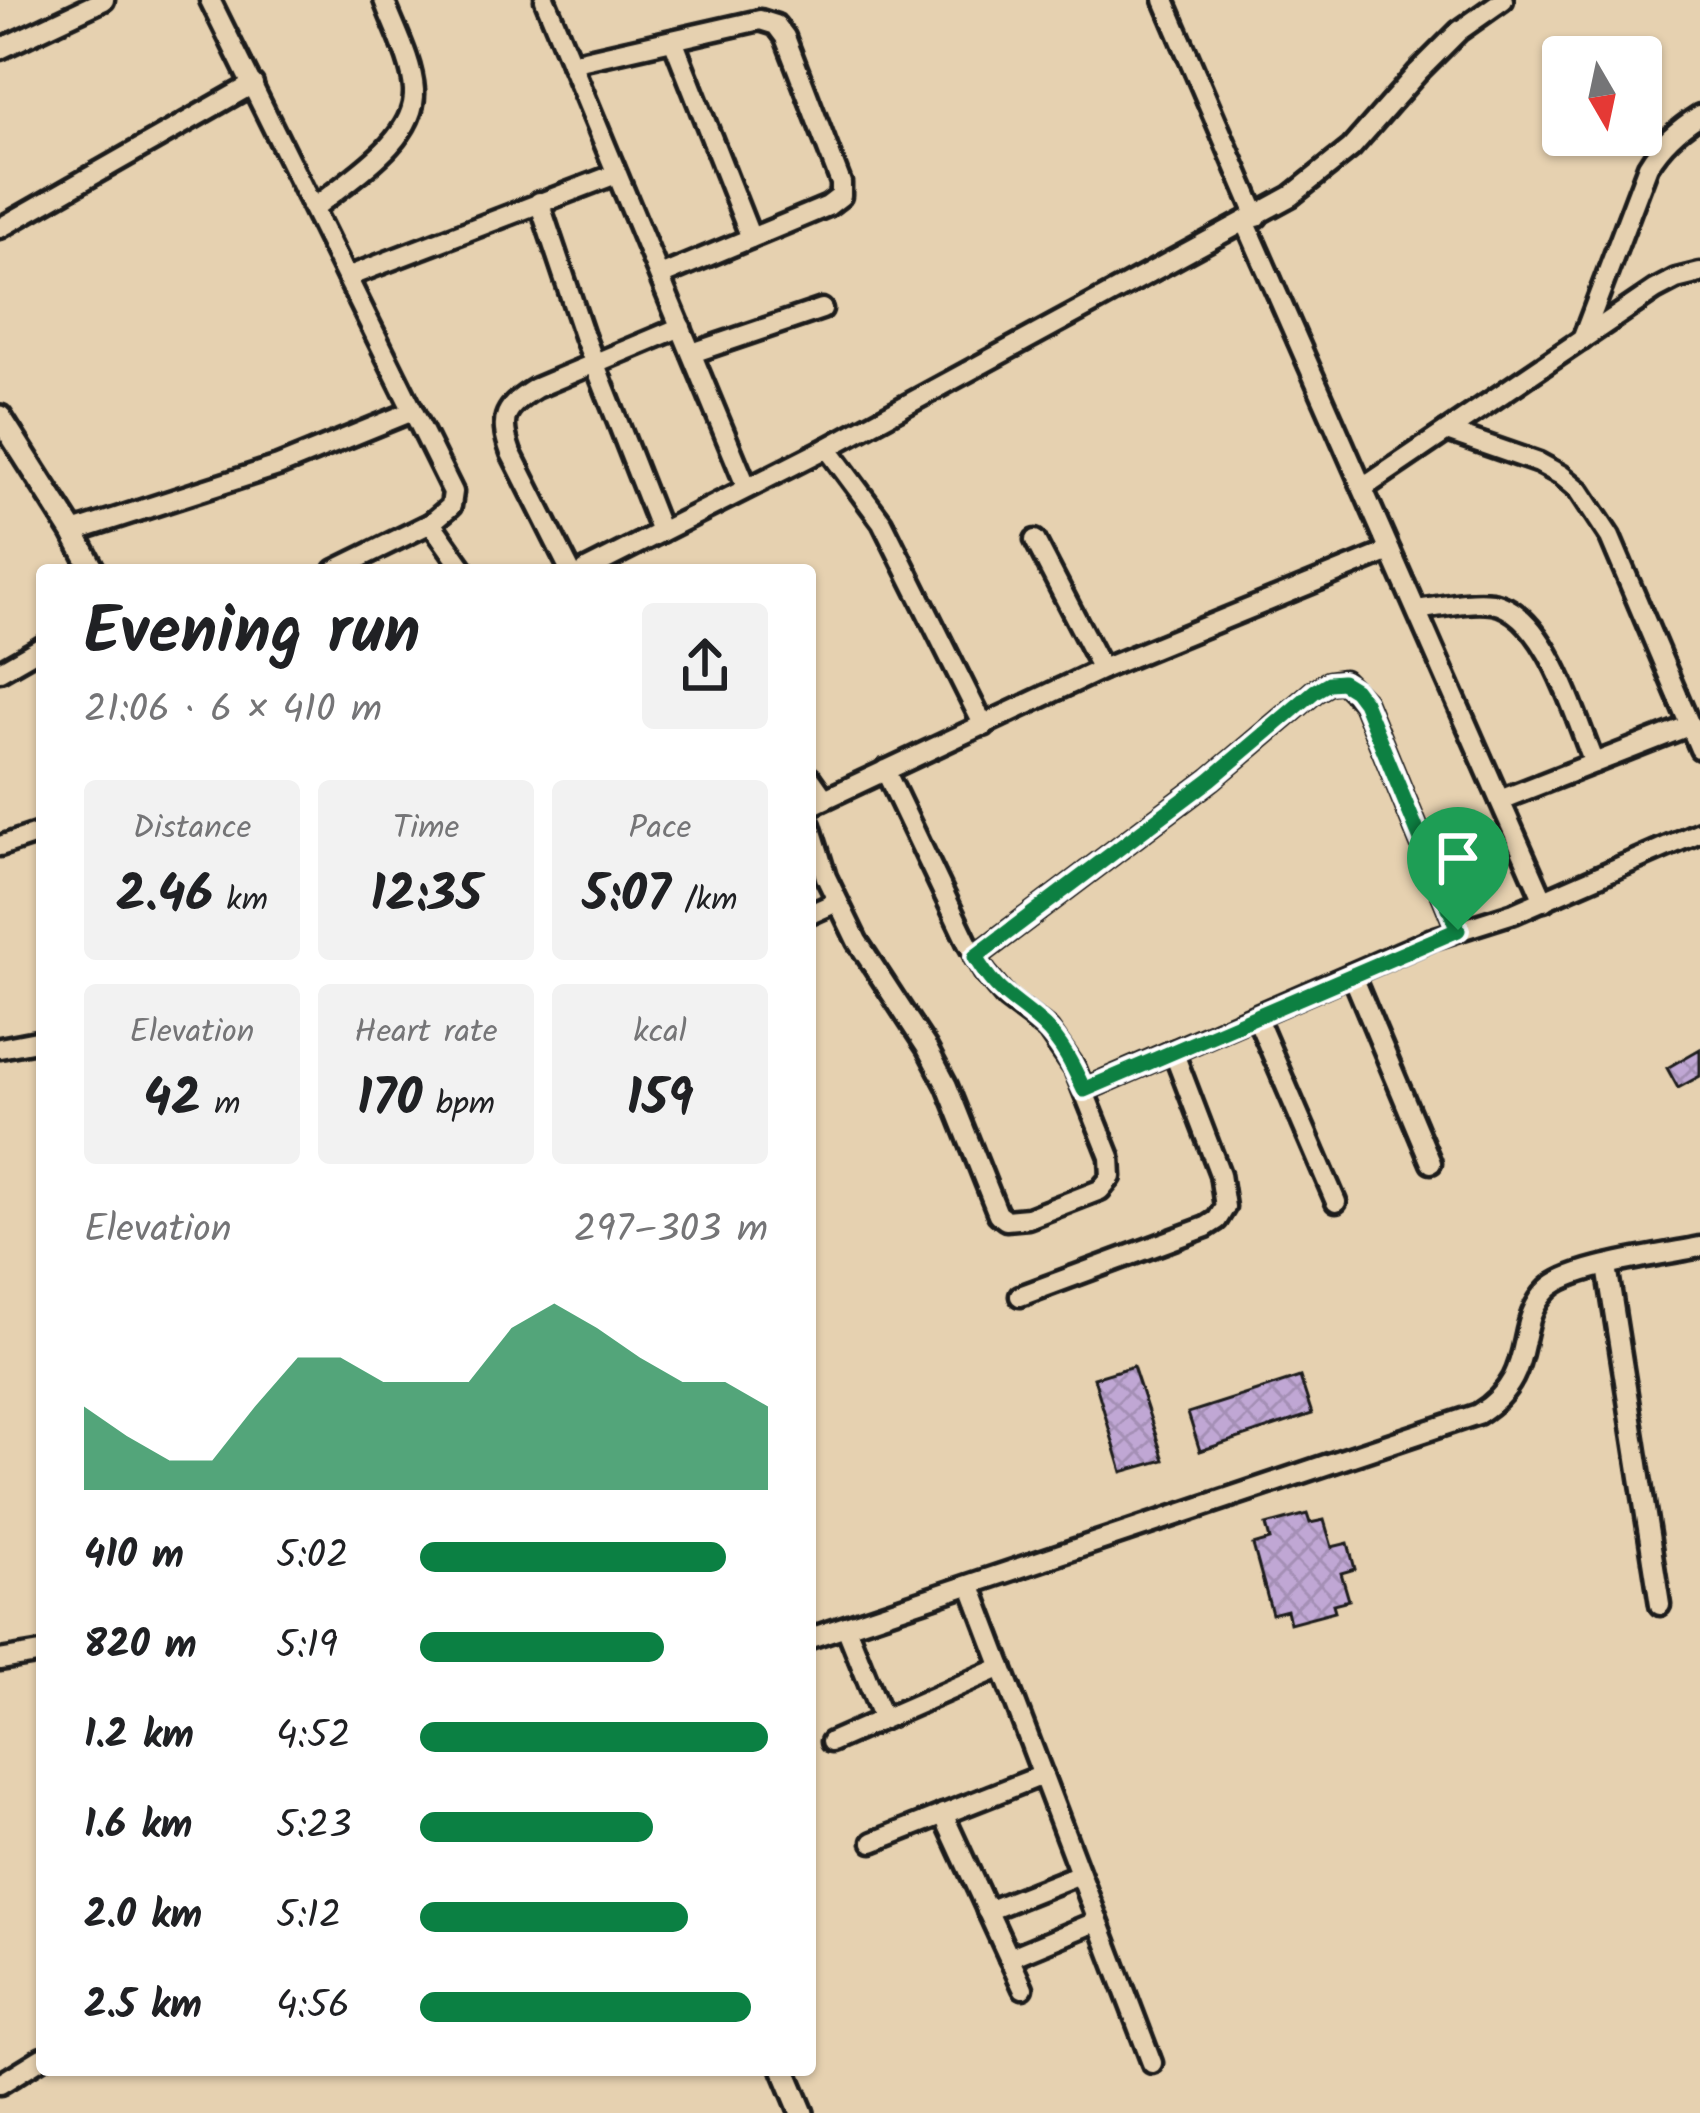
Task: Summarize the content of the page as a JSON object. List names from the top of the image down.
{
  "north": "bottom",
  "page": {
    "heading": ["Evening run", "21:06 · 6 × 410 m"],
    "stats": [
      ["Distance", "2.46 km"],
      ["Time", "12:35"],
      ["Pace", "5:07 /km"],
      ["Elevation", "42 m"],
      ["Heart rate", "170 bpm"],
      ["kcal", "159"]
    ],
    "chart": ["Elevation", "297–303 m"],
    "list": [
      {
        "name": "410 m",
        "note": "5:02"
      },
      {
        "name": "820 m",
        "note": "5:19"
      },
      {
        "name": "1.2 km",
        "note": "4:52"
      },
      {
        "name": "1.6 km",
        "note": "5:23"
      },
      {
        "name": "2.0 km",
        "note": "5:12"
      },
      {
        "name": "2.5 km",
        "note": "4:56"
      }
    ]
  }
}
